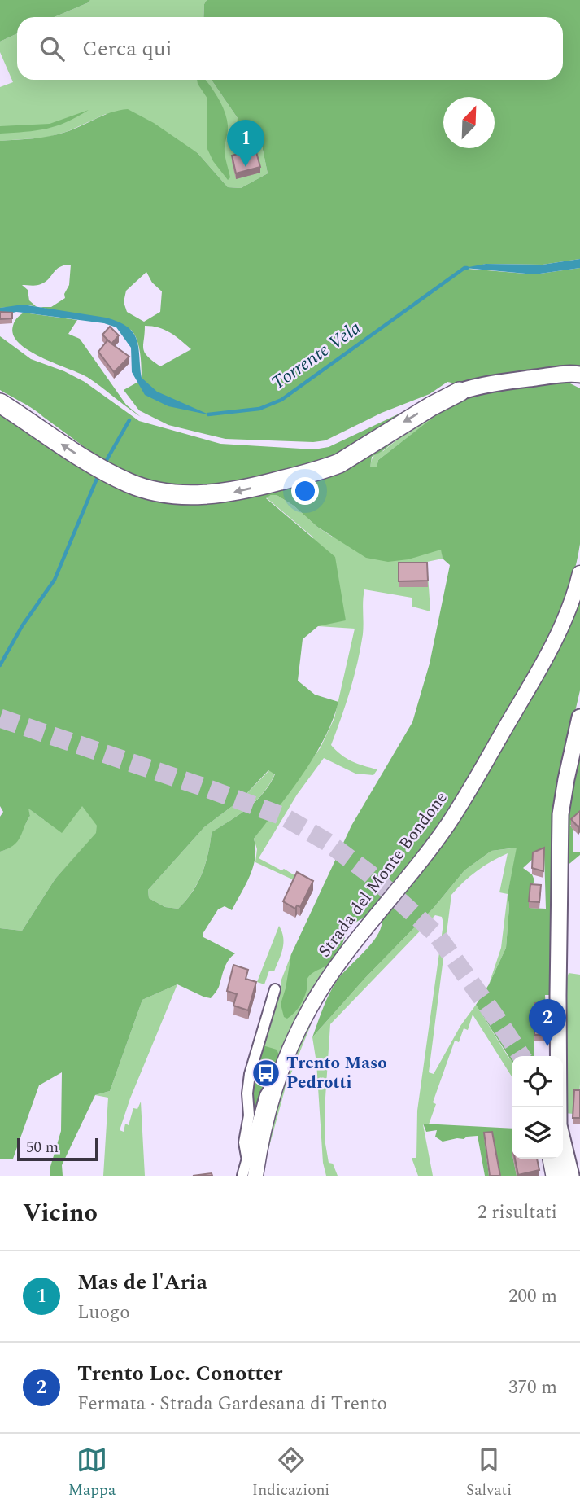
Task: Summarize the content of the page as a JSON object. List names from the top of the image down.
{
  "streets": {
    "street": ["Strada del Monte Bondone"]
  },
  "water": ["Torrente Vela"],
  "places": {
    "bus stop": ["Trento Maso Pedrotti"]
  },
  "scale_bar": "50 m",
  "north": "top right",
  "page": {
    "search": "Cerca qui",
    "pins": ["1", "2"],
    "scale": "50 m",
    "heading": ["Vicino", "2 risultati"],
    "list": [
      {
        "mark": "1",
        "name": "Mas de l'Aria",
        "note": "Luogo",
        "value": "200 m"
      },
      {
        "mark": "2",
        "name": "Trento Loc. Conotter",
        "note": "Fermata · Strada Gardesana di Trento",
        "value": "370 m"
      }
    ],
    "nav": ["Mappa", "Indicazioni", "Salvati"]
  }
}
